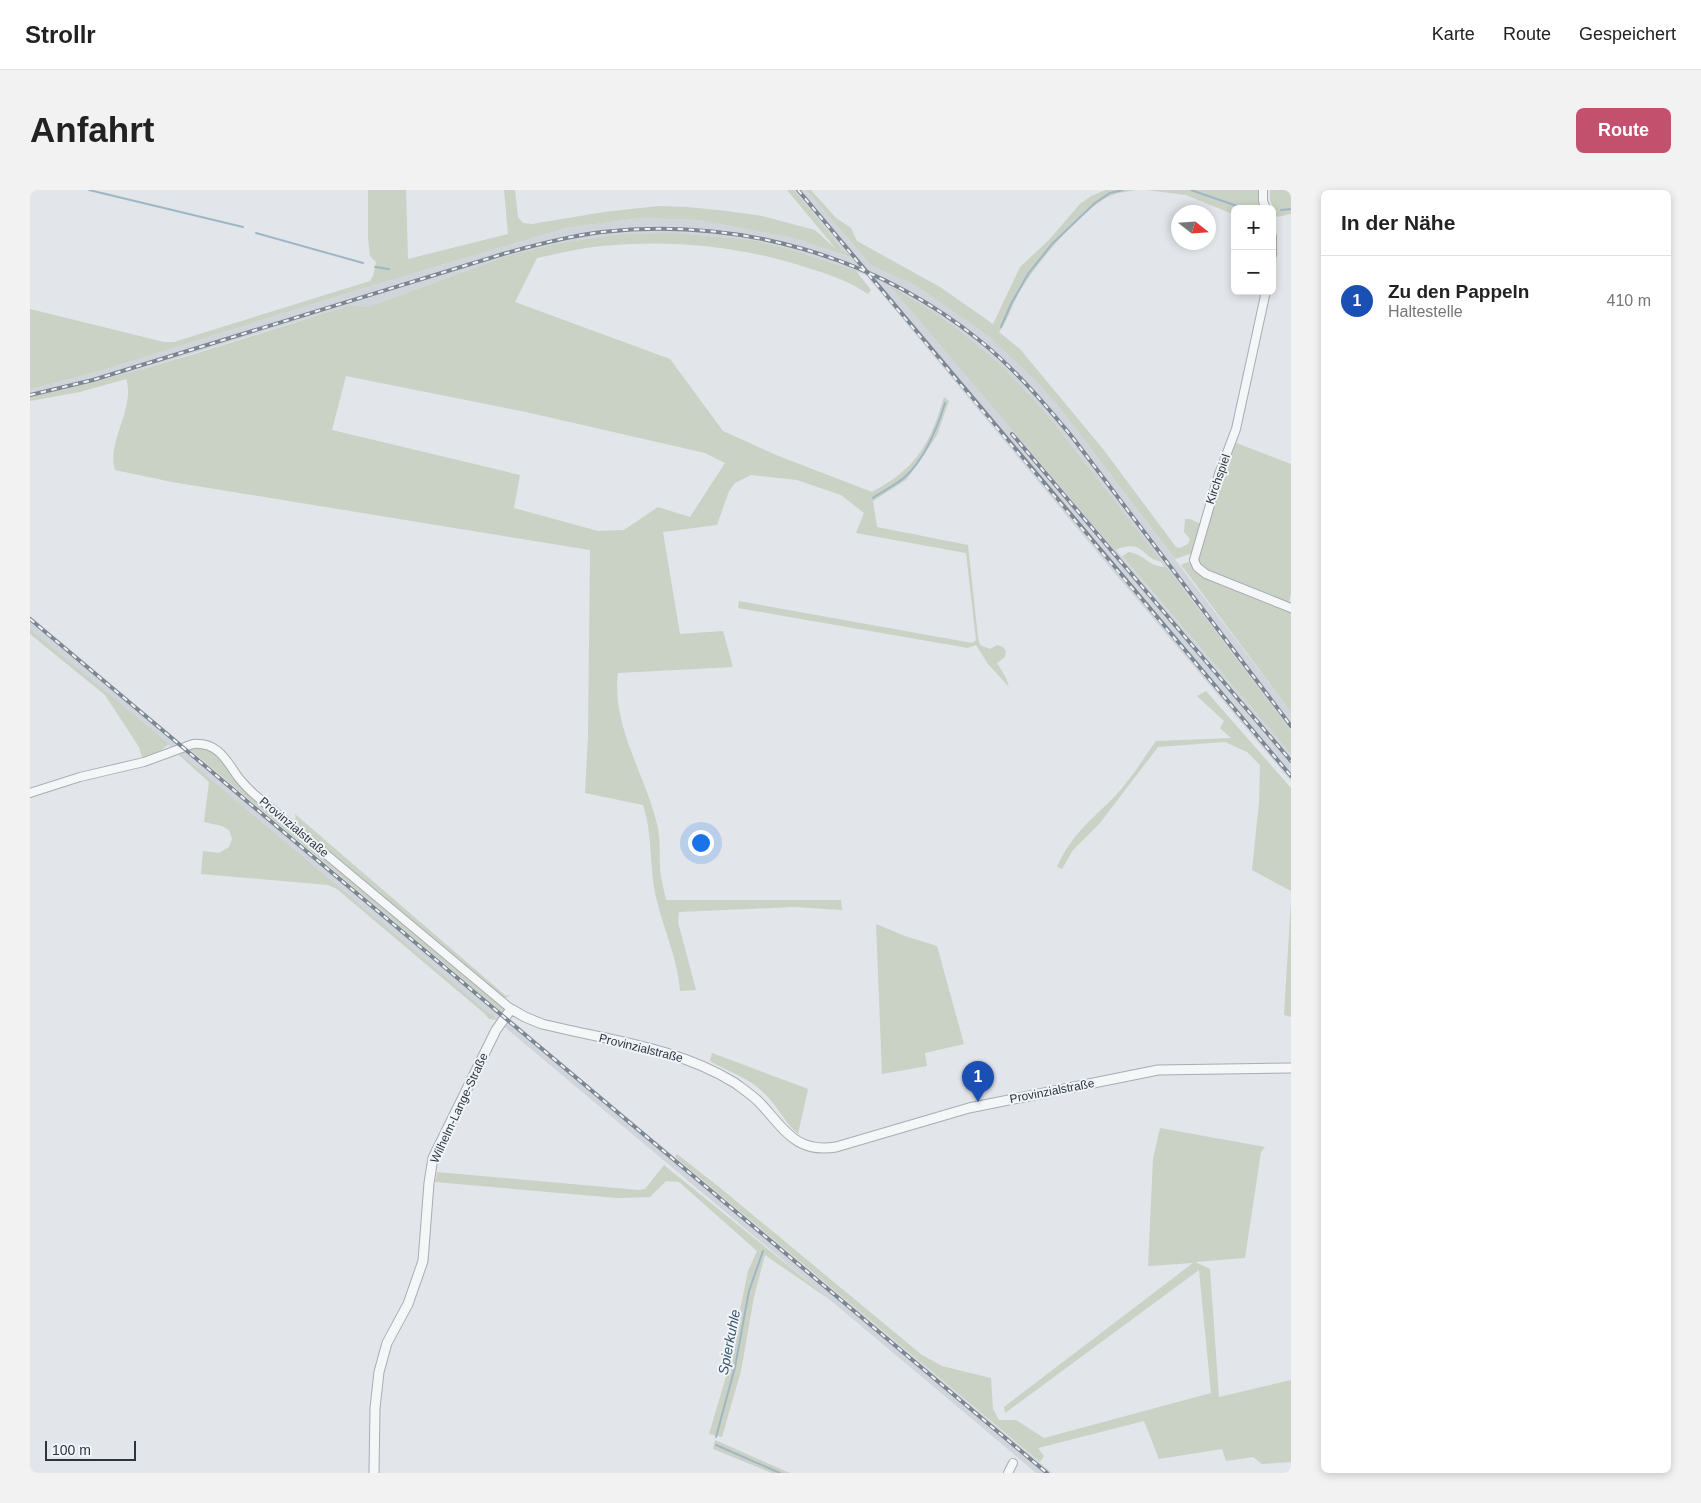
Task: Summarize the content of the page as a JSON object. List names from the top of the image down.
{
  "streets": {
    "street": ["Kirchspiel", "Provinzialstraße", "Wilhelm-Lange-Straße"]
  },
  "crossings": [
    ["Provinzialstraße", "Wilhelm-Lange-Straße"]
  ],
  "water": ["Spierkuhle"],
  "scale_bar": "100 m",
  "north": "right",
  "page": {
    "header": "Strollr",
    "nav": ["Karte", "Route", "Gespeichert"],
    "buttons": "Route",
    "title": "Anfahrt",
    "heading": "In der Nähe",
    "map_buttons": ["+", "−"],
    "list": [
      {
        "mark": "1",
        "name": "Zu den Pappeln",
        "note": "Haltestelle",
        "value": "410 m"
      }
    ],
    "pins": "1",
    "scale": "100 m"
  }
}
